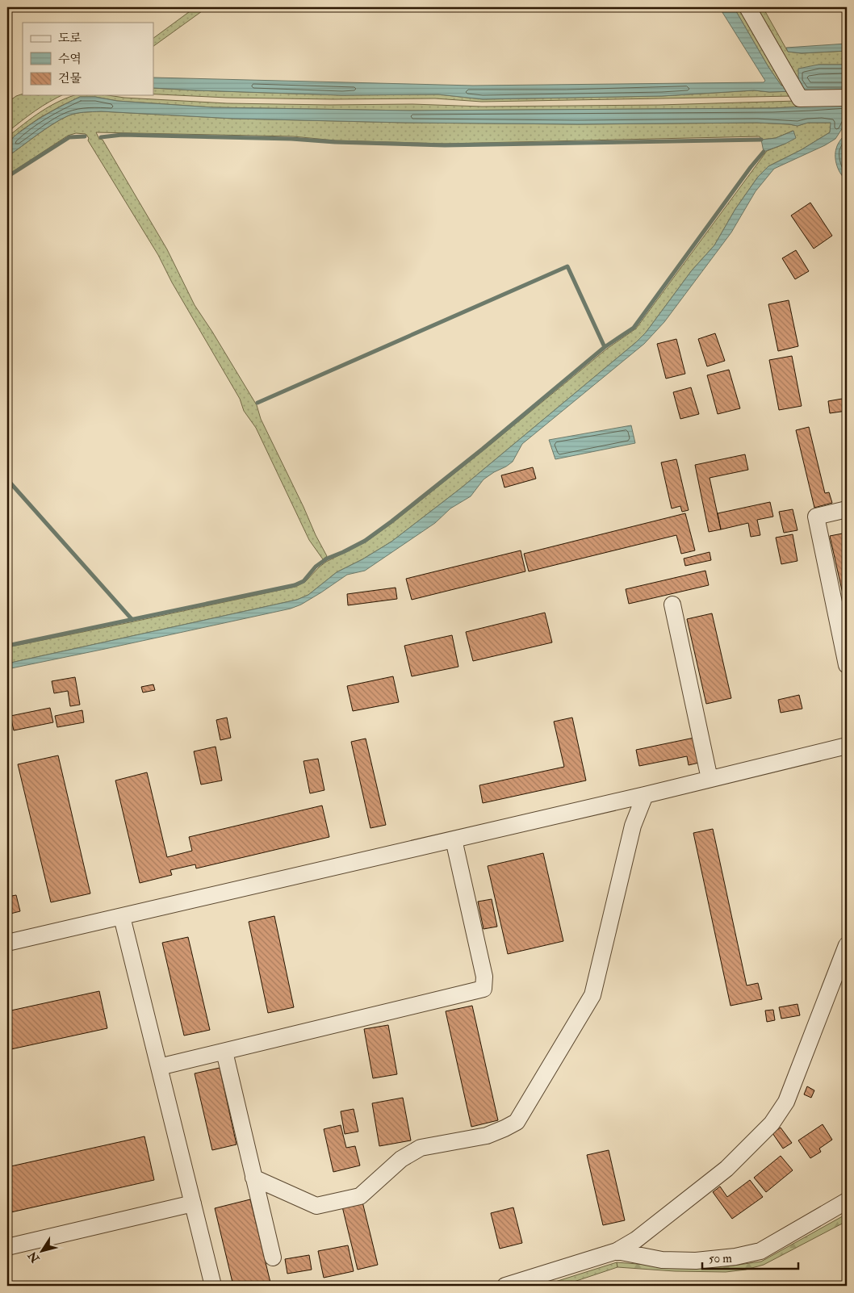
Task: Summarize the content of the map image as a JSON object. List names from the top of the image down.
{
  "legend": ["도로", "수역", "건물"],
  "scale_bar": "50 m",
  "north": "bottom left"
}
